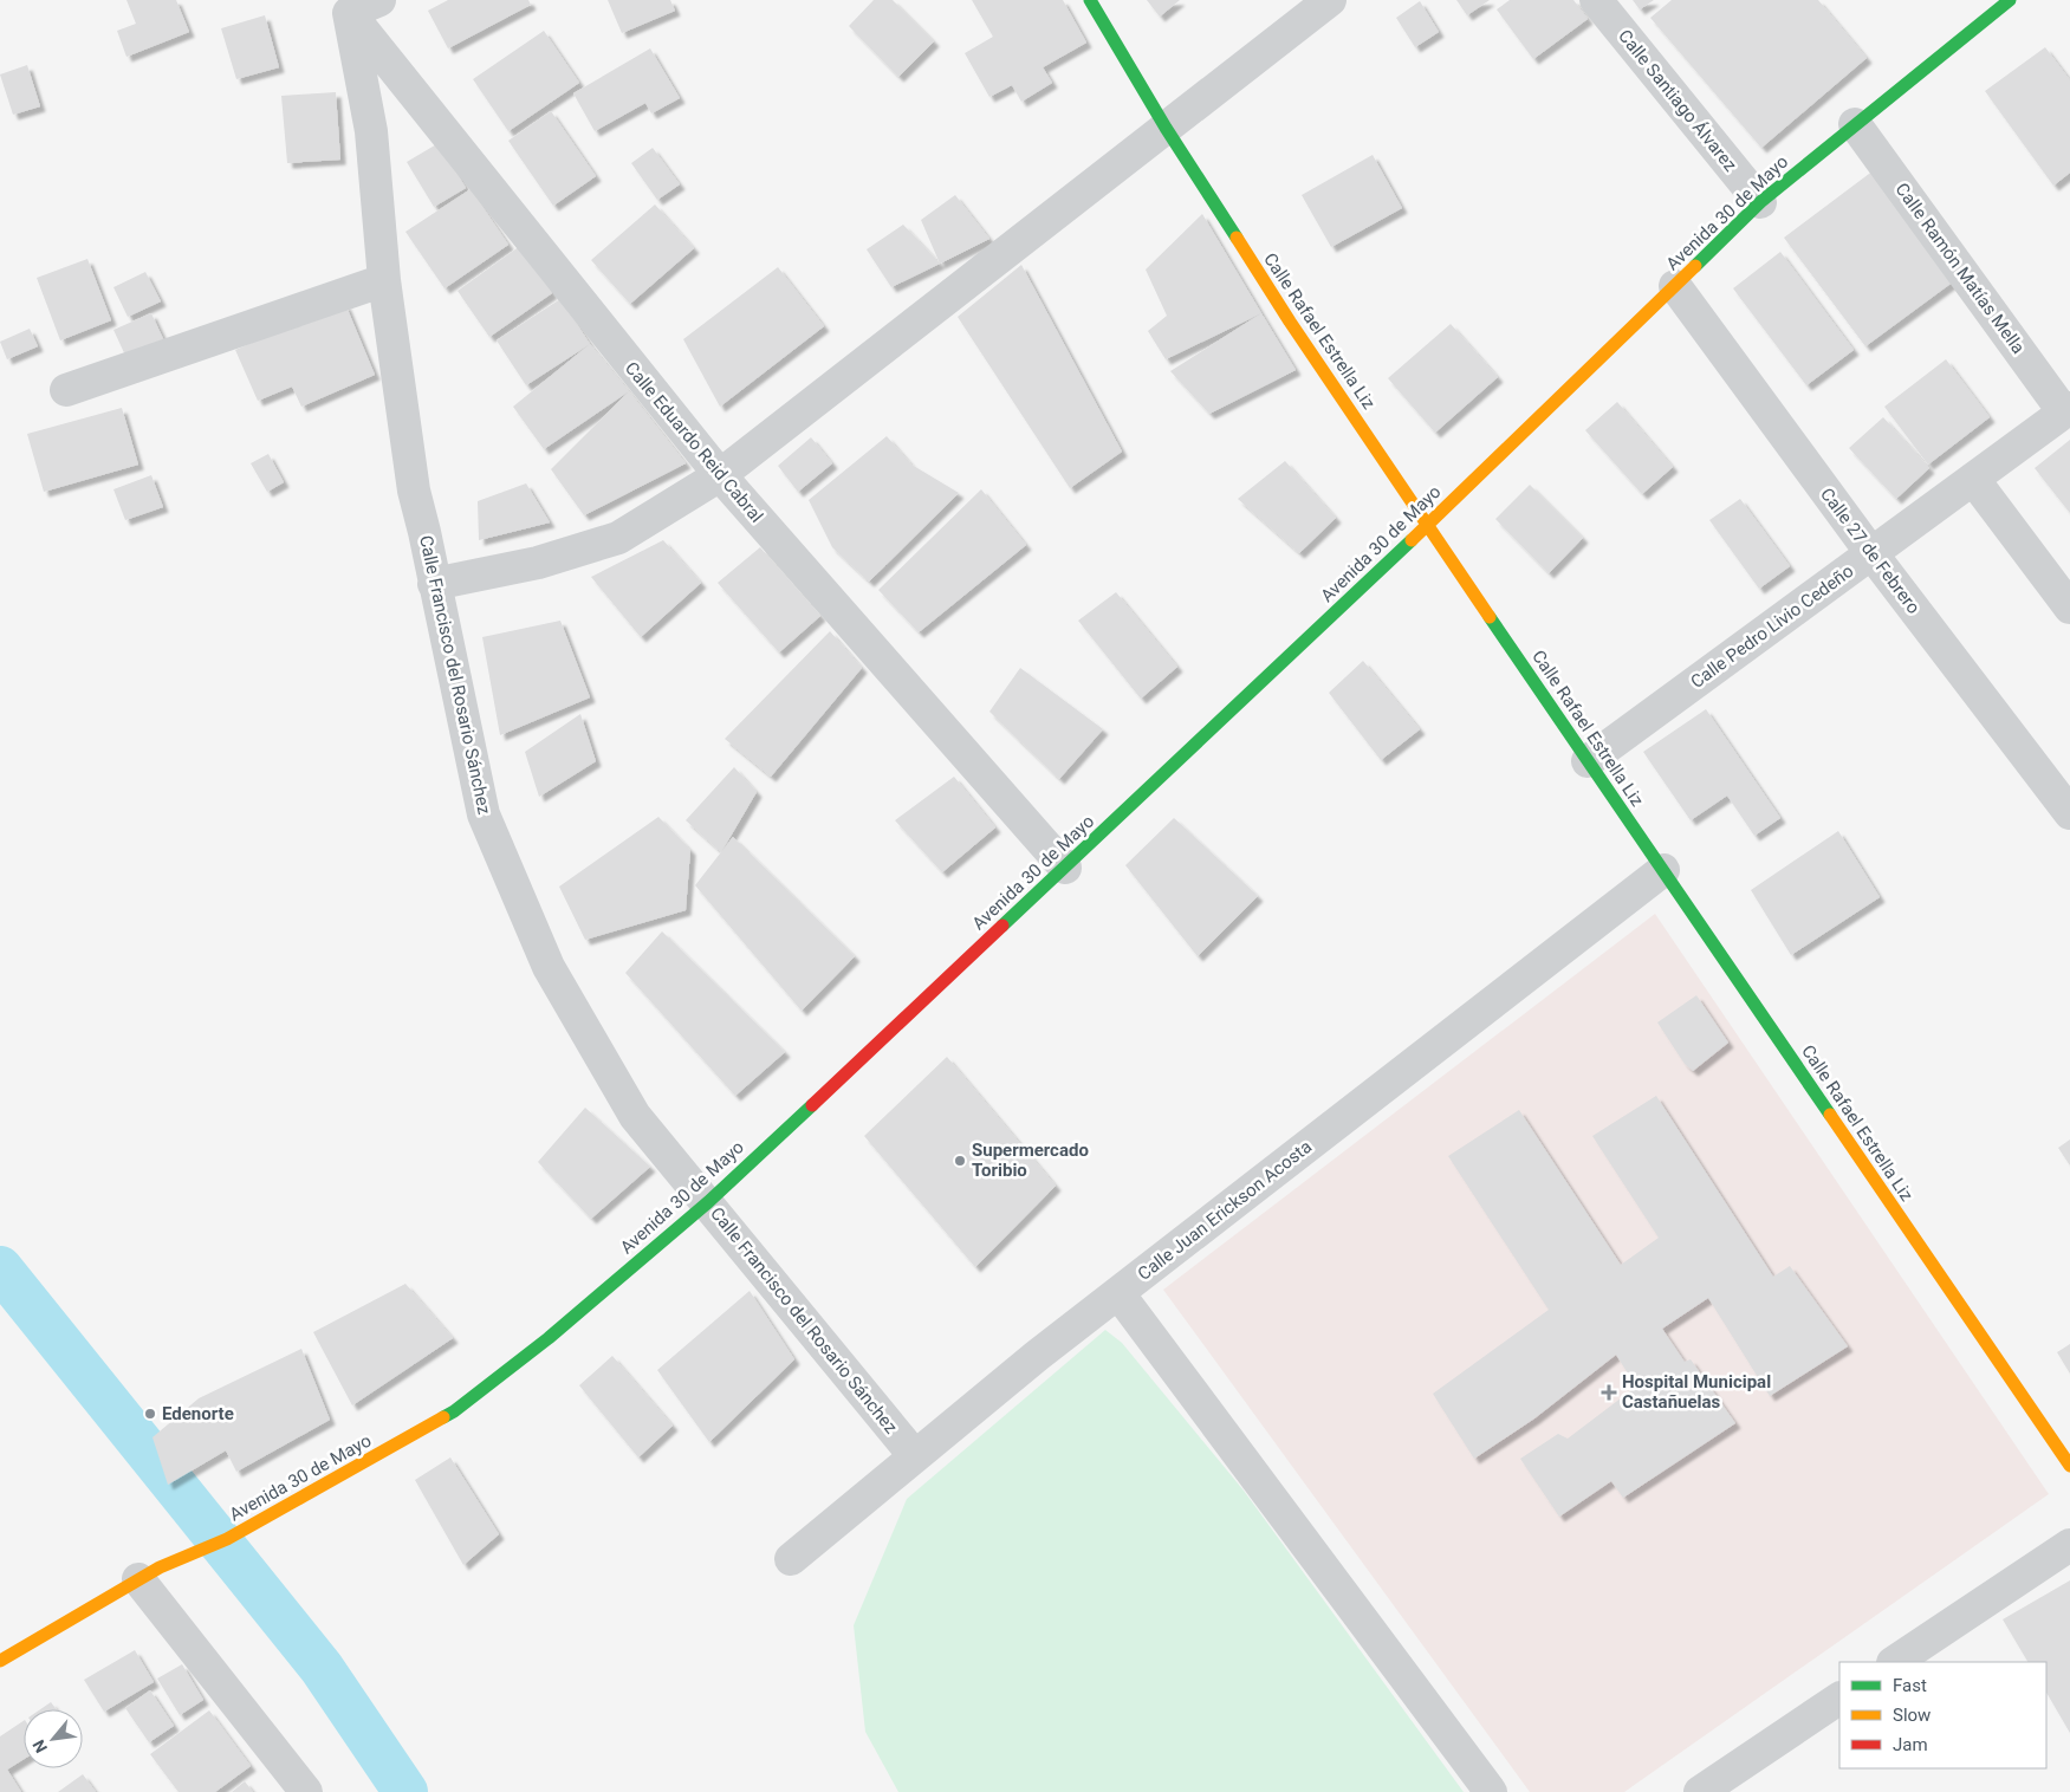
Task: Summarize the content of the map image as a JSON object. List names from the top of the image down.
{
  "streets": {
    "main road": ["Avenida 30 de Mayo", "Calle Rafael Estrella Liz"],
    "street": [
      "Calle Santiago Álvarez",
      "Calle Ramón Matías Mella",
      "Calle Eduardo Reid Cabral",
      "Calle 27 de Febrero",
      "Calle Pedro Livio Cedeño",
      "Calle Francisco del Rosario Sánchez",
      "Calle Juan Erickson Acosta"
    ]
  },
  "crossings": [
    ["Calle Santiago Álvarez", "Avenida 30 de Mayo"],
    ["Avenida 30 de Mayo", "Calle Ramón Matías Mella"],
    ["Avenida 30 de Mayo", "Calle Rafael Estrella Liz"],
    ["Avenida 30 de Mayo", "Calle Eduardo Reid Cabral"],
    ["Avenida 30 de Mayo", "Calle 27 de Febrero"],
    ["Avenida 30 de Mayo", "Calle Francisco del Rosario Sánchez"],
    ["Calle Ramón Matías Mella", "Calle Pedro Livio Cedeño"],
    ["Calle Rafael Estrella Liz", "Calle Pedro Livio Cedeño"],
    ["Calle Rafael Estrella Liz", "Calle Juan Erickson Acosta"],
    ["Calle Eduardo Reid Cabral", "Calle Francisco del Rosario Sánchez"],
    ["Calle 27 de Febrero", "Calle Pedro Livio Cedeño"],
    ["Calle Francisco del Rosario Sánchez", "Calle Juan Erickson Acosta"]
  ],
  "places": {
    "other": ["Supermercado Toribio", "Edenorte"],
    "health": ["Hospital Municipal Castañuelas"]
  },
  "legend": ["Fast", "Slow", "Jam"],
  "north": "bottom left"
}
